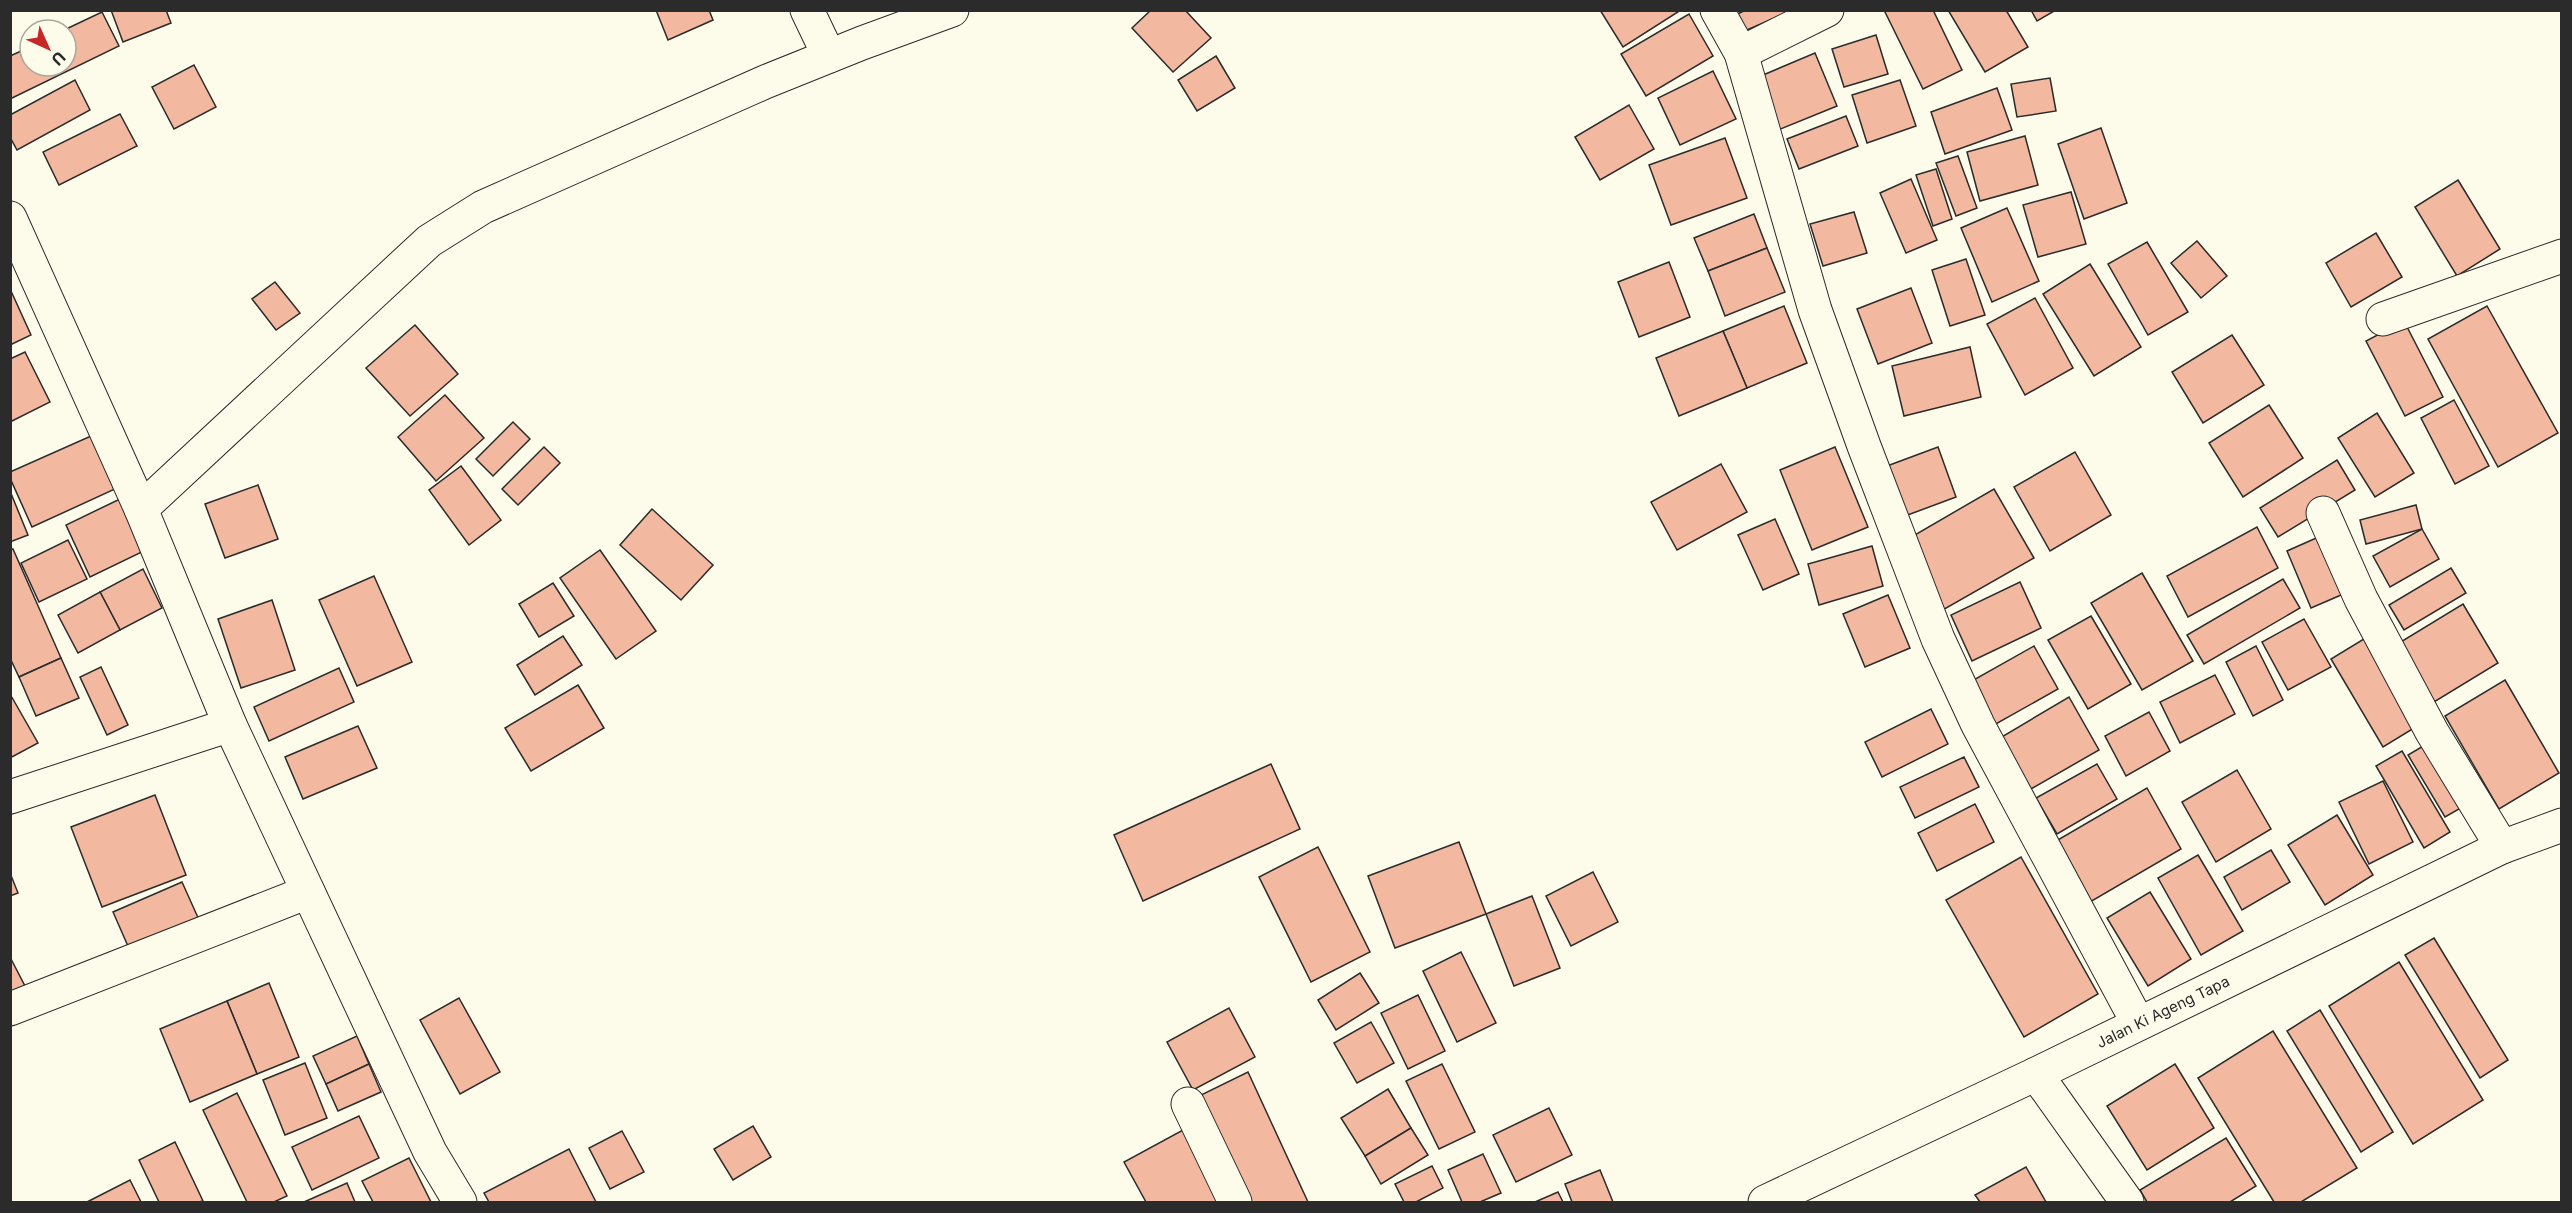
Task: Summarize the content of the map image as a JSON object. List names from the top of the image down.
{
  "streets": {
    "street": ["Jalan Ki Ageng Tapa"]
  },
  "north": "bottom right"
}
